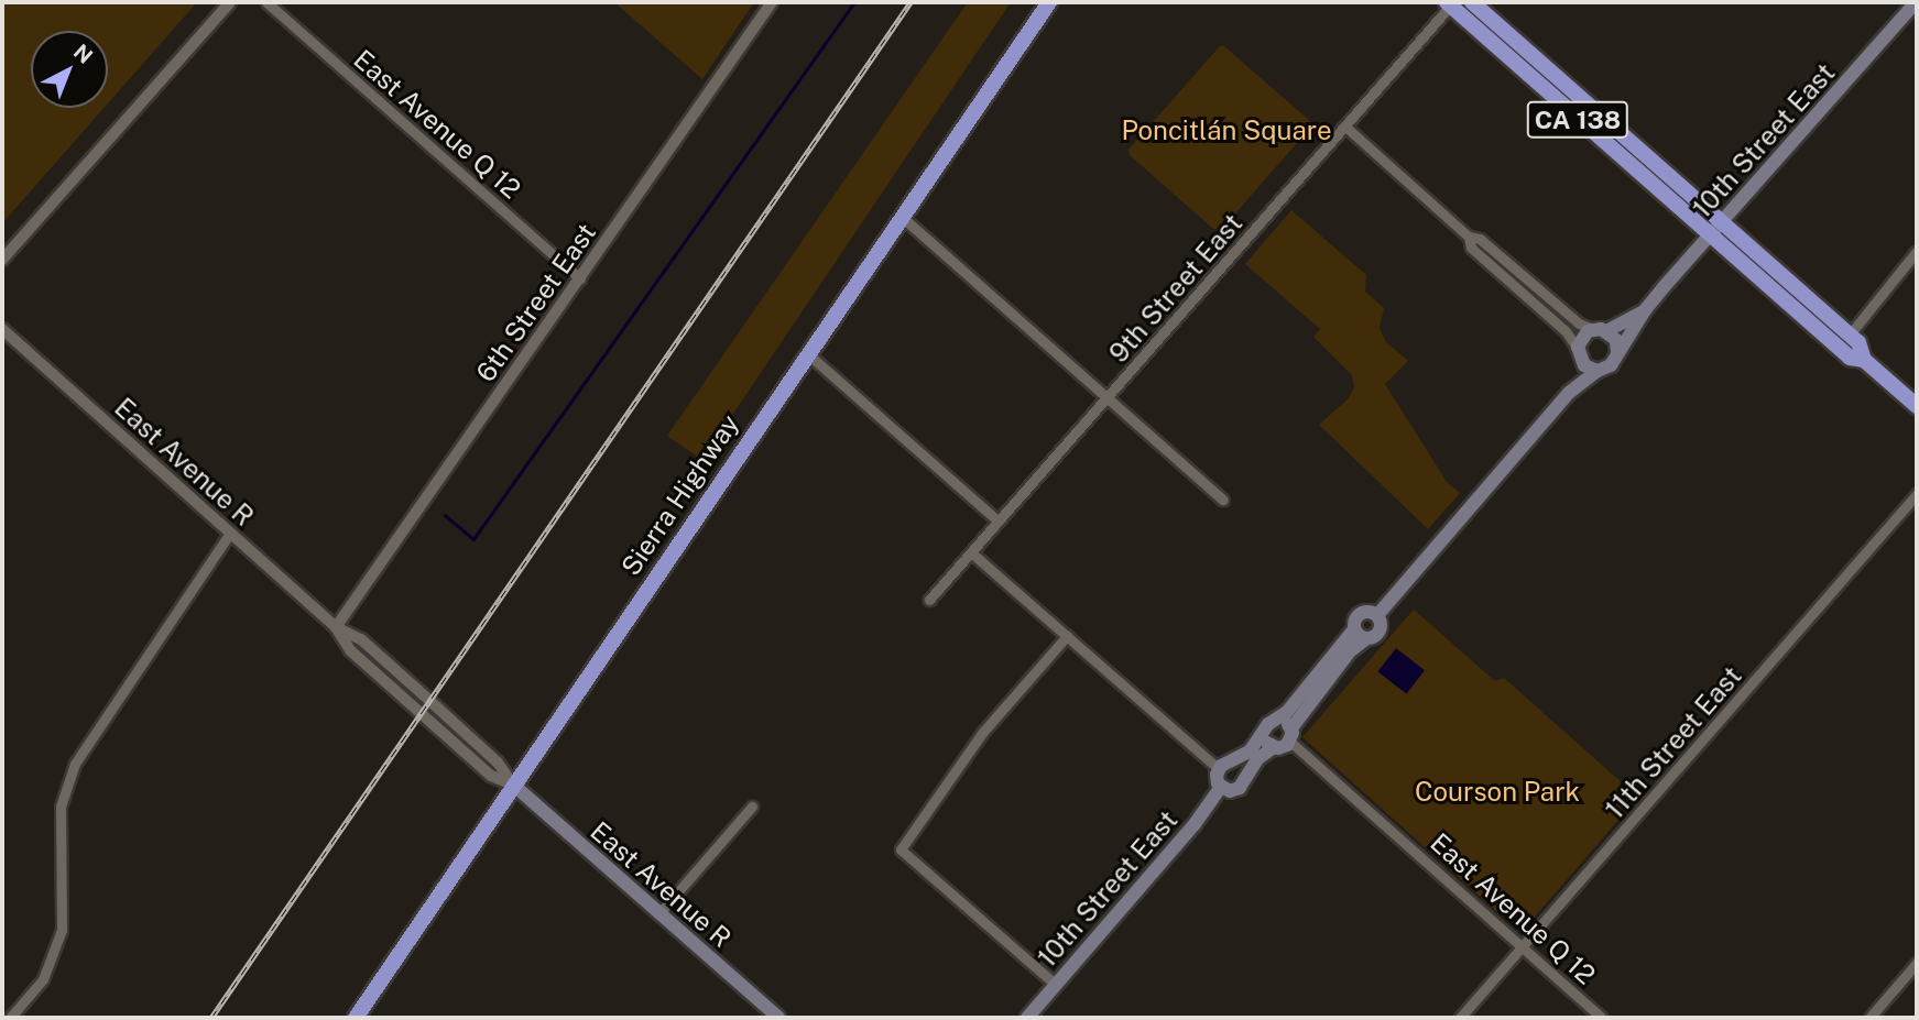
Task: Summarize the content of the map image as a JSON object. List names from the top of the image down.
{
  "streets": {
    "highway": ["CA 138", "Sierra Highway"],
    "main road": ["10th Street East", "East Avenue R"],
    "street": [
      "East Avenue Q 12",
      "9th Street East",
      "6th Street East",
      "11th Street East"
    ]
  },
  "crossings": [
    ["CA 138", "10th Street East"],
    ["CA 138", "9th Street East"],
    ["East Avenue Q 12", "6th Street East"],
    ["East Avenue Q 12", "11th Street East"],
    ["6th Street East", "East Avenue R"],
    ["East Avenue R", "Sierra Highway"]
  ],
  "parks": ["Poncitlán Square", "Courson Park"],
  "north": "top right"
}
